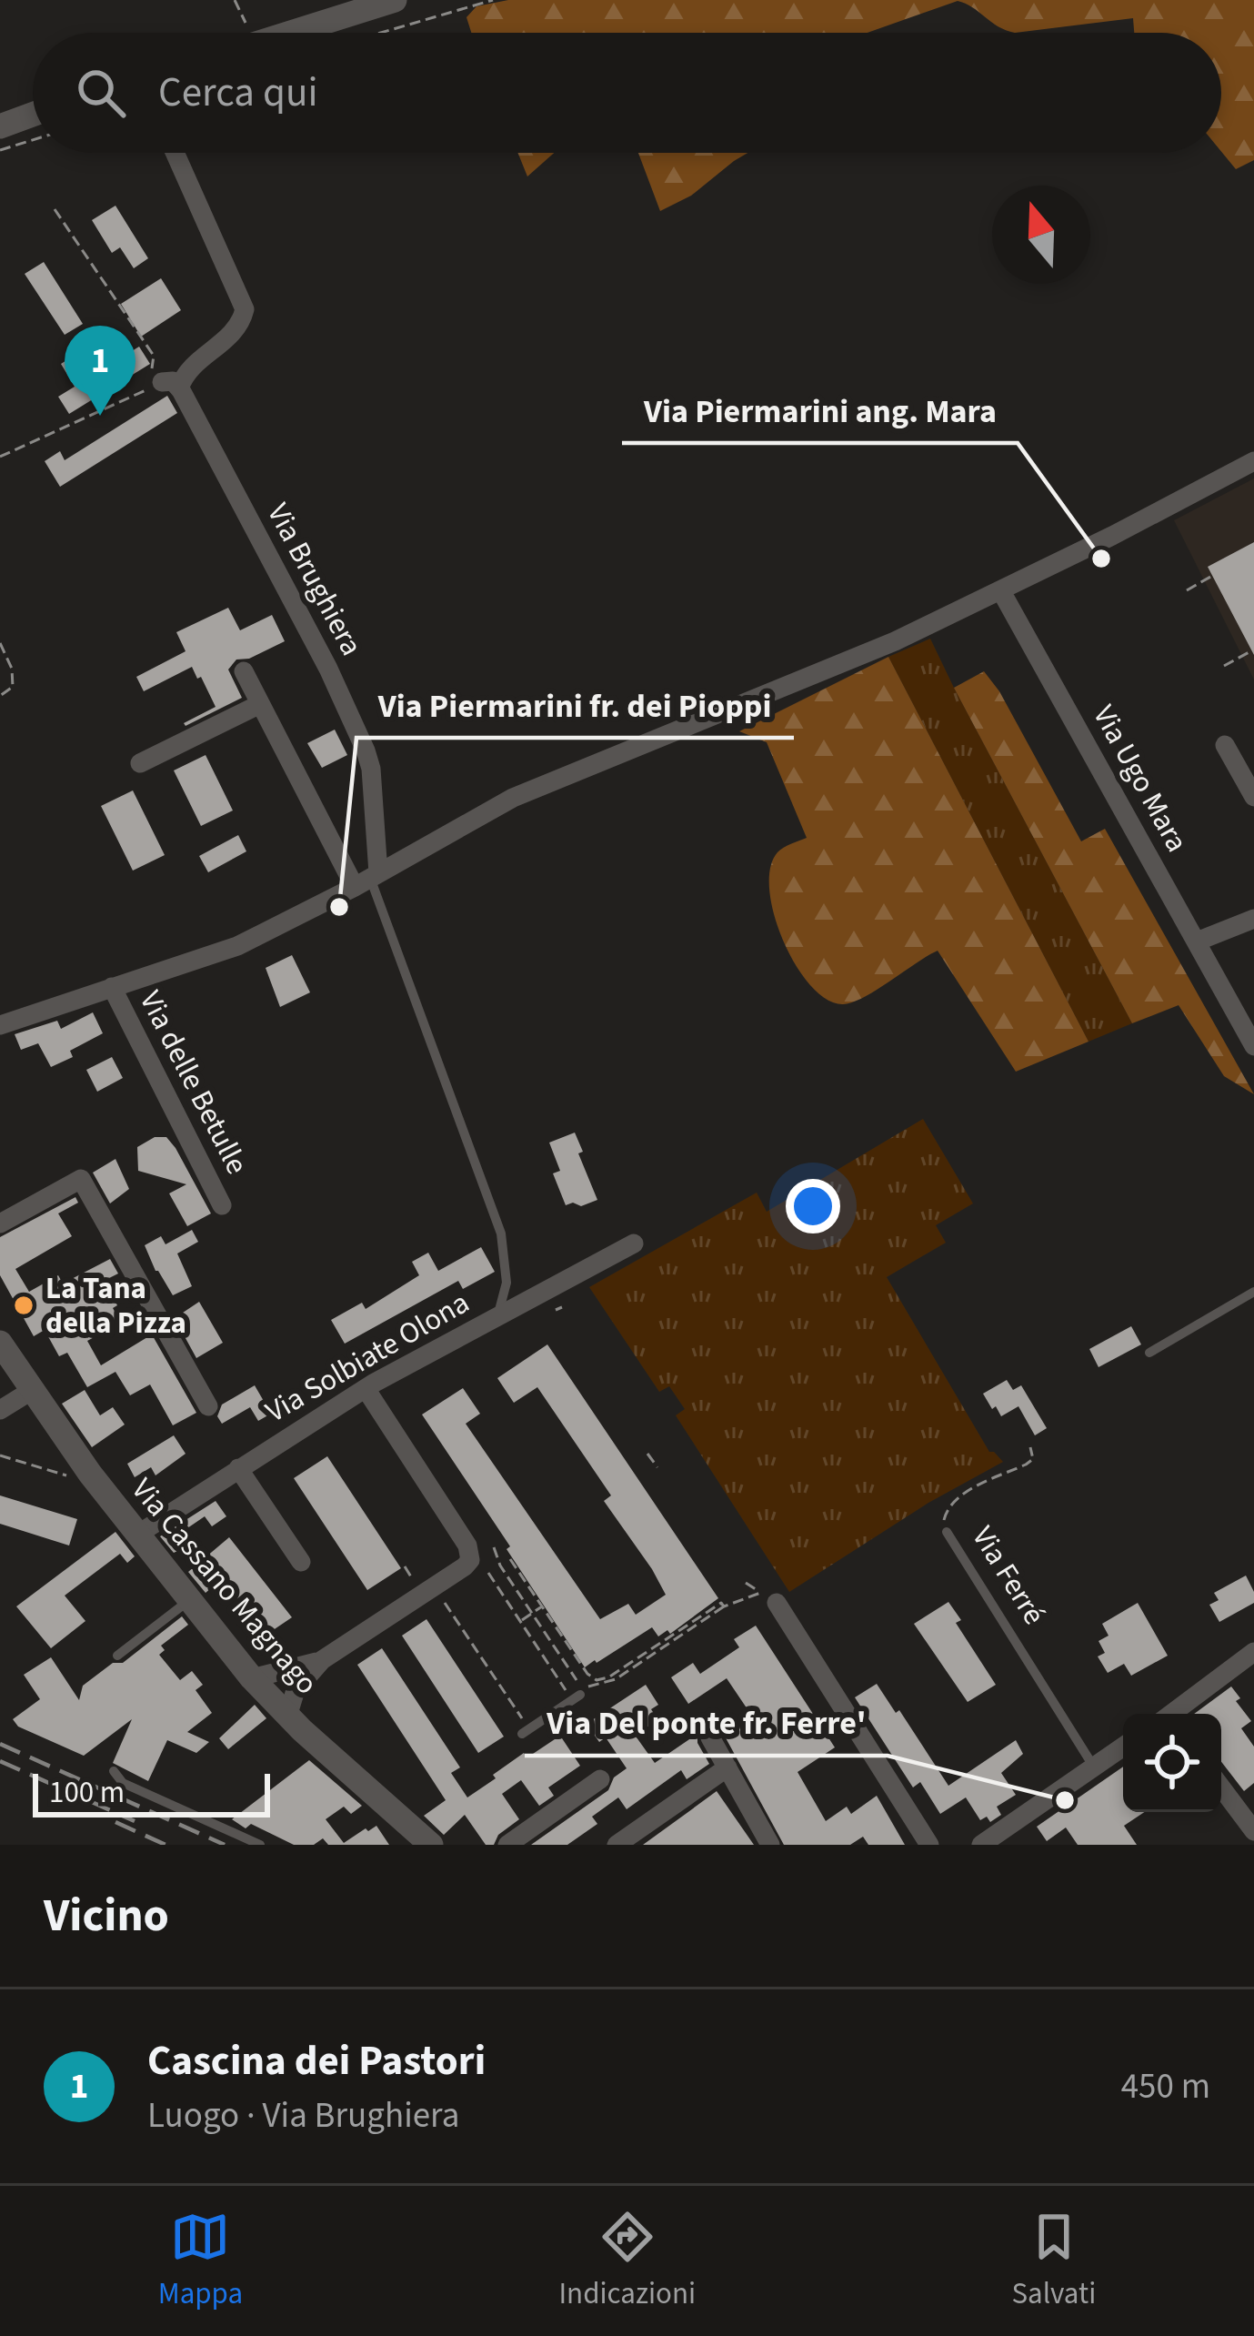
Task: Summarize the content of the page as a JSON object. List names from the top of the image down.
{
  "streets": {
    "street": [
      "Via Brughiera",
      "Via Ugo Mara",
      "Via delle Betulle",
      "Via Solbiate Olona",
      "Via Cassano Magnago"
    ],
    "lane": ["Via Ferré"]
  },
  "crossings": [
    ["Via Solbiate Olona", "Via Cassano Magnago"]
  ],
  "places": [
    "Via Piermarini ang. Mara",
    "Via Piermarini fr. dei Pioppi",
    "La Tana della Pizza",
    "Via Del ponte fr. Ferre'"
  ],
  "scale_bar": "100 m",
  "north": "top",
  "page": {
    "search": "Cerca qui",
    "pins": "1",
    "scale": "100 m",
    "heading": "Vicino",
    "list": [
      {
        "mark": "1",
        "name": "Cascina dei Pastori",
        "note": "Luogo · Via Brughiera",
        "value": "450 m"
      }
    ],
    "nav": ["Mappa", "Indicazioni", "Salvati"]
  }
}
